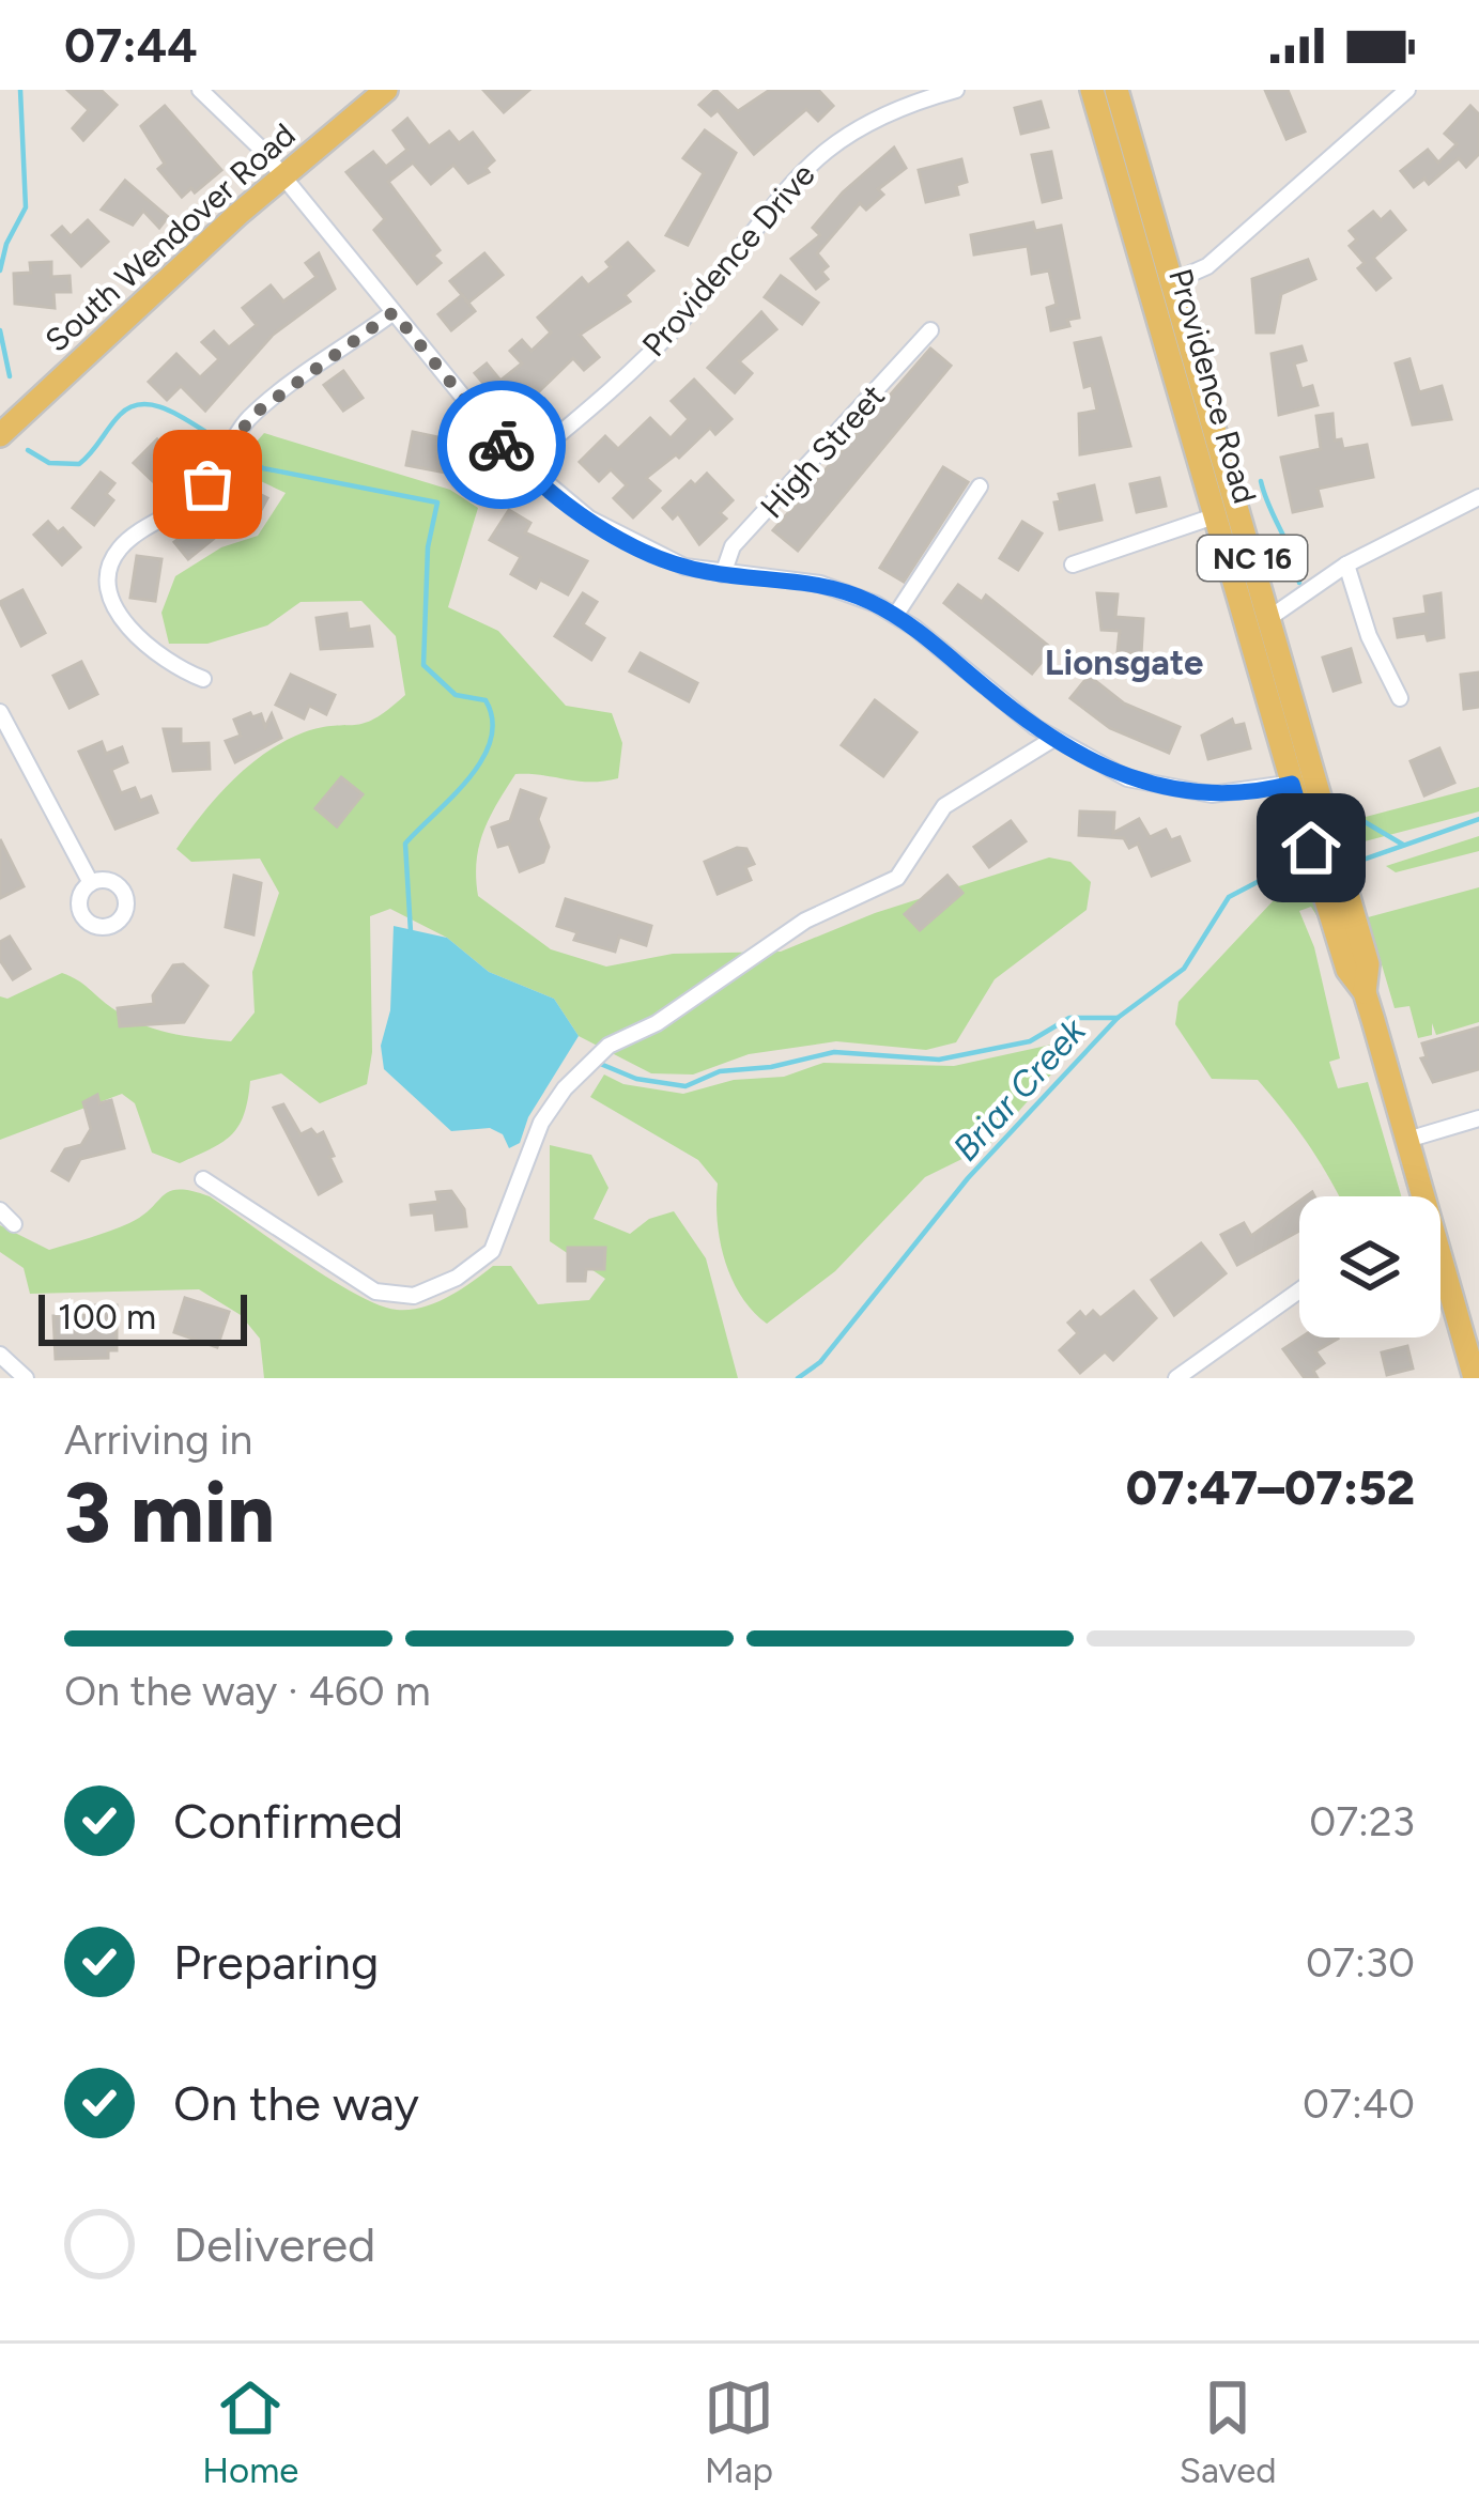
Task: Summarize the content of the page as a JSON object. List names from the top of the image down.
{
  "streets": {
    "main road": ["South Wendover Road", "Providence Road", "NC 16"],
    "street": ["Providence Drive", "High Street"]
  },
  "districts": ["Lionsgate"],
  "water": ["Briar Creek"],
  "scale_bar": "100 m",
  "page": {
    "status": "07:44",
    "scale": "100 m",
    "heading": ["3 min", "Arriving in", "07:47–07:52"],
    "bar": "On the way · 460 m",
    "list": [
      ["Confirmed", "07:23"],
      ["Preparing", "07:30"],
      ["On the way", "07:40"],
      "Delivered"
    ],
    "tabs": ["Home", "Map", "Saved"]
  }
}
